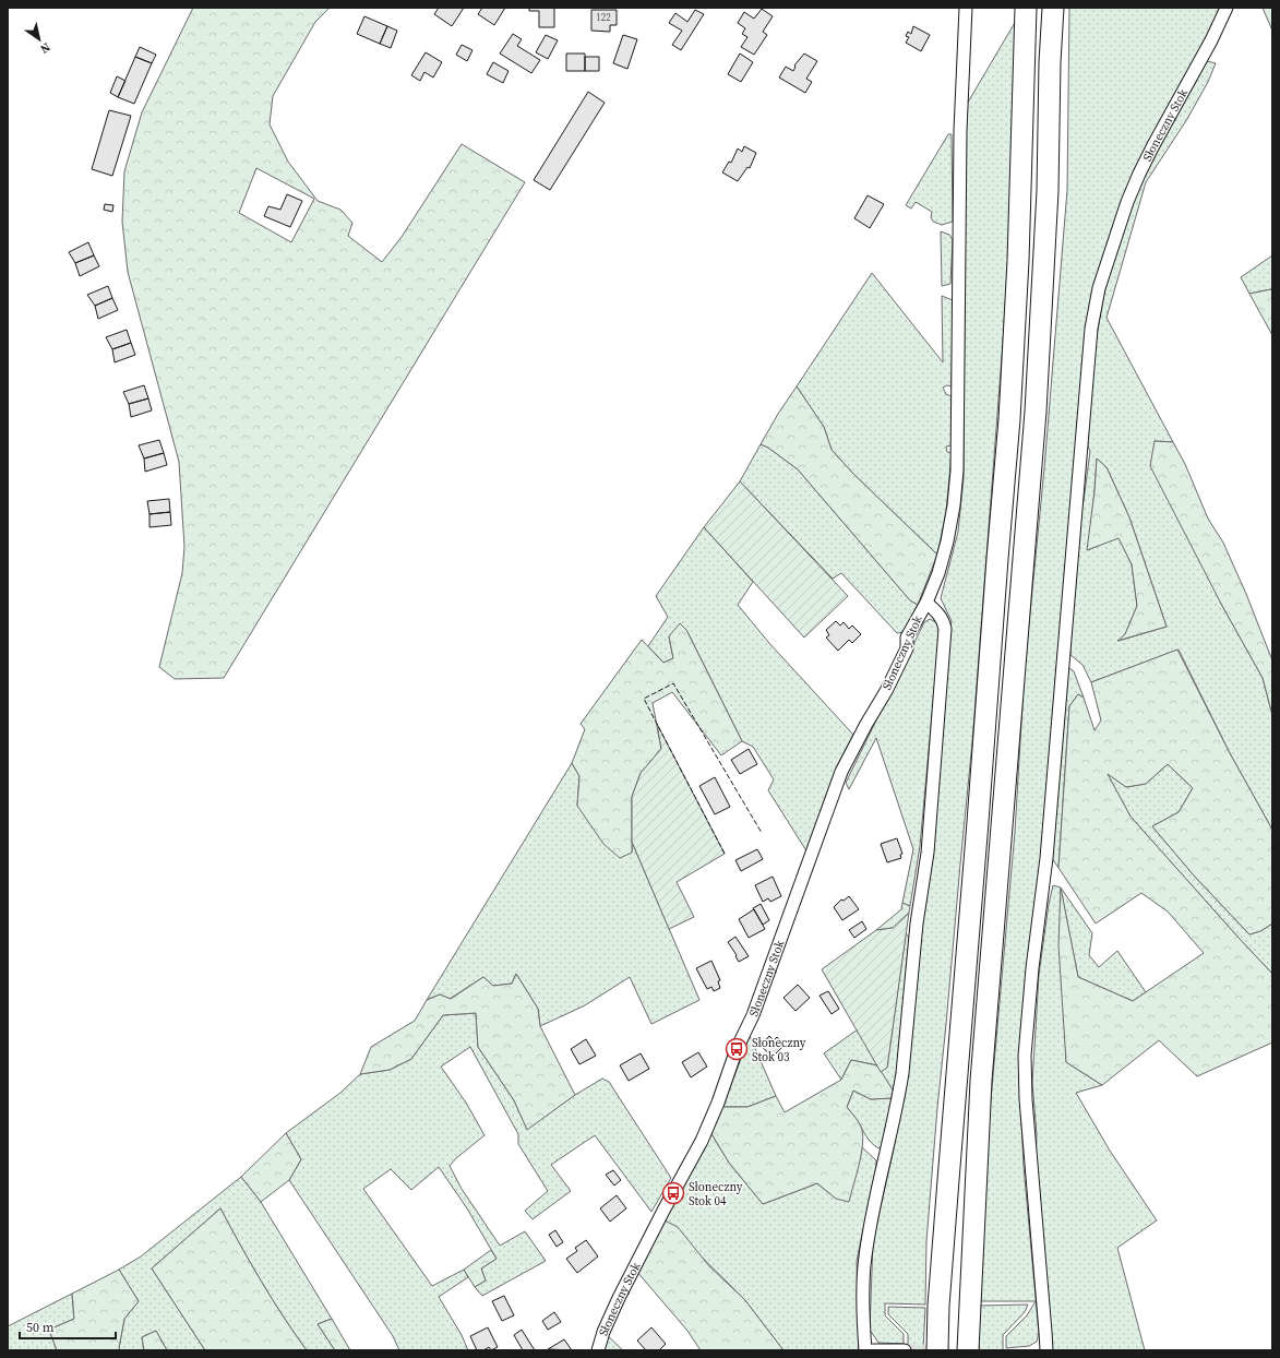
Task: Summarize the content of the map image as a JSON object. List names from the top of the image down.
{
  "streets": {
    "street": ["Słoneczny Stok"]
  },
  "places": {
    "bus stop": ["Słoneczny Stok 03", "Słoneczny Stok 04"]
  },
  "house_numbers": ["122"],
  "scale_bar": "50 m",
  "north": "bottom right"
}
